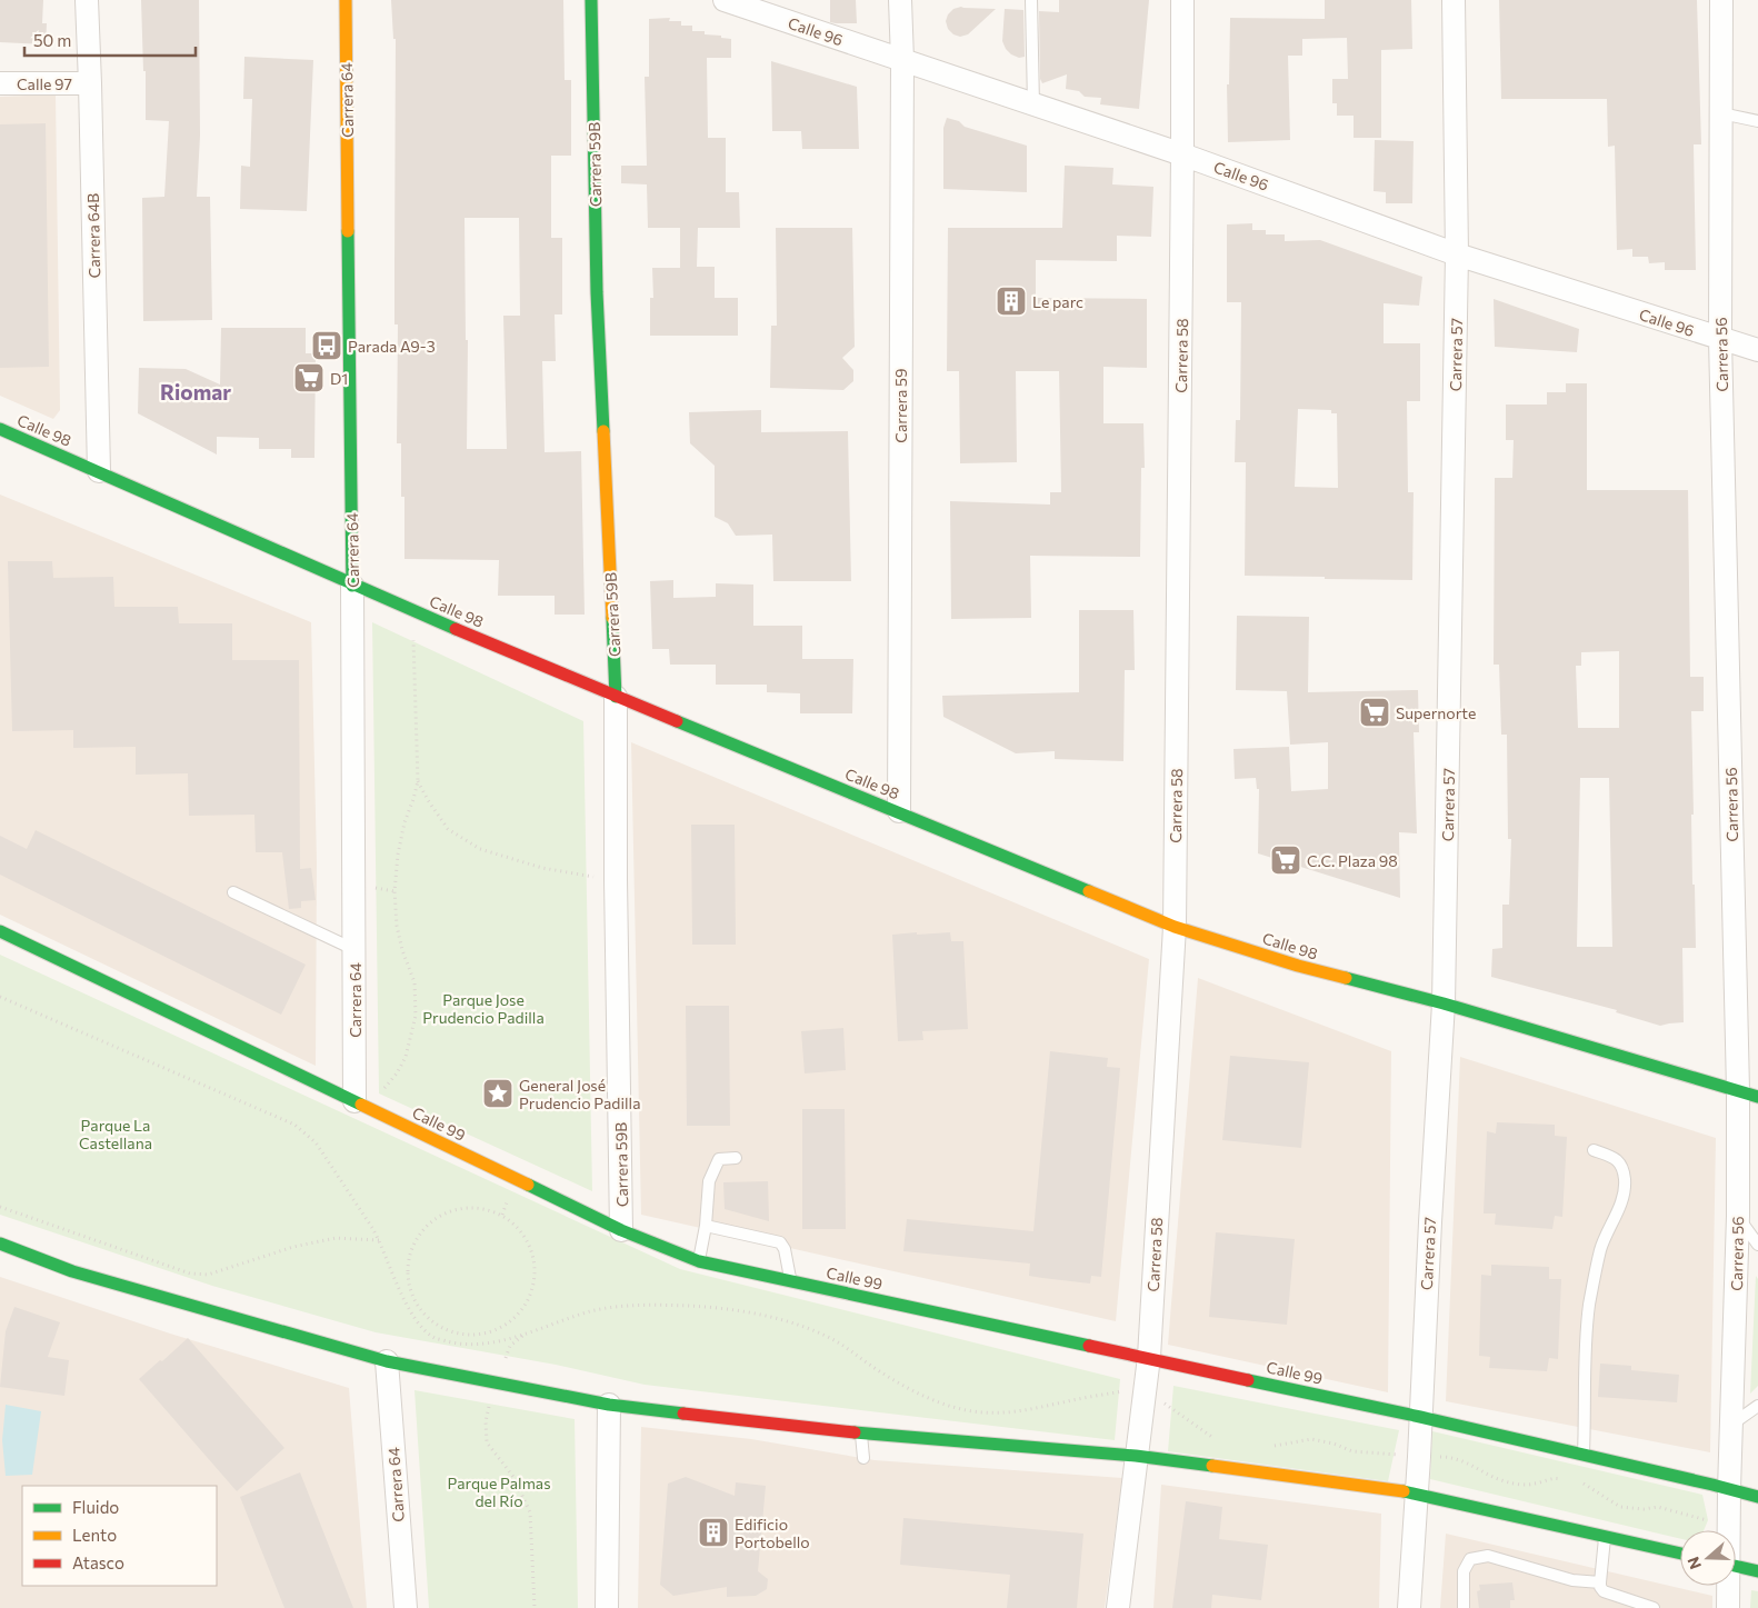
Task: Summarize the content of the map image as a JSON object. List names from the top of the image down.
{
  "streets": {
    "street": [
      "Calle 96",
      "Calle 97",
      "Carrera 64",
      "Carrera 59B",
      "Carrera 64B",
      "Carrera 57",
      "Carrera 56",
      "Carrera 58",
      "Carrera 59",
      "Calle 98",
      "Calle 99"
    ]
  },
  "crossings": [
    ["Calle 96", "Carrera 57"],
    ["Calle 96", "Carrera 56"],
    ["Calle 96", "Carrera 58"],
    ["Calle 96", "Carrera 59"],
    ["Calle 97", "Carrera 64B"],
    ["Carrera 64", "Calle 98"],
    ["Carrera 64", "Calle 99"],
    ["Carrera 59B", "Calle 98"],
    ["Carrera 59B", "Calle 99"],
    ["Carrera 64B", "Calle 98"],
    ["Carrera 57", "Calle 98"],
    ["Carrera 57", "Calle 99"],
    ["Carrera 56", "Calle 98"],
    ["Carrera 56", "Calle 99"],
    ["Carrera 58", "Calle 98"],
    ["Carrera 58", "Calle 99"],
    ["Carrera 59", "Calle 98"]
  ],
  "districts": ["Riomar"],
  "parks": ["Parque Jose Prudencio Padilla", "Parque La Castellana", "Parque Palmas del Río"],
  "places": {
    "building": ["Le parc", "Edificio Portobello"],
    "bus stop": ["Parada A9-3"],
    "supermarket": ["D1", "Supernorte", "C.C. Plaza 98"],
    "place": ["General José Prudencio Padilla"]
  },
  "legend": ["Fluido", "Lento", "Atasco"],
  "scale_bar": "50 m",
  "north": "left"
}
